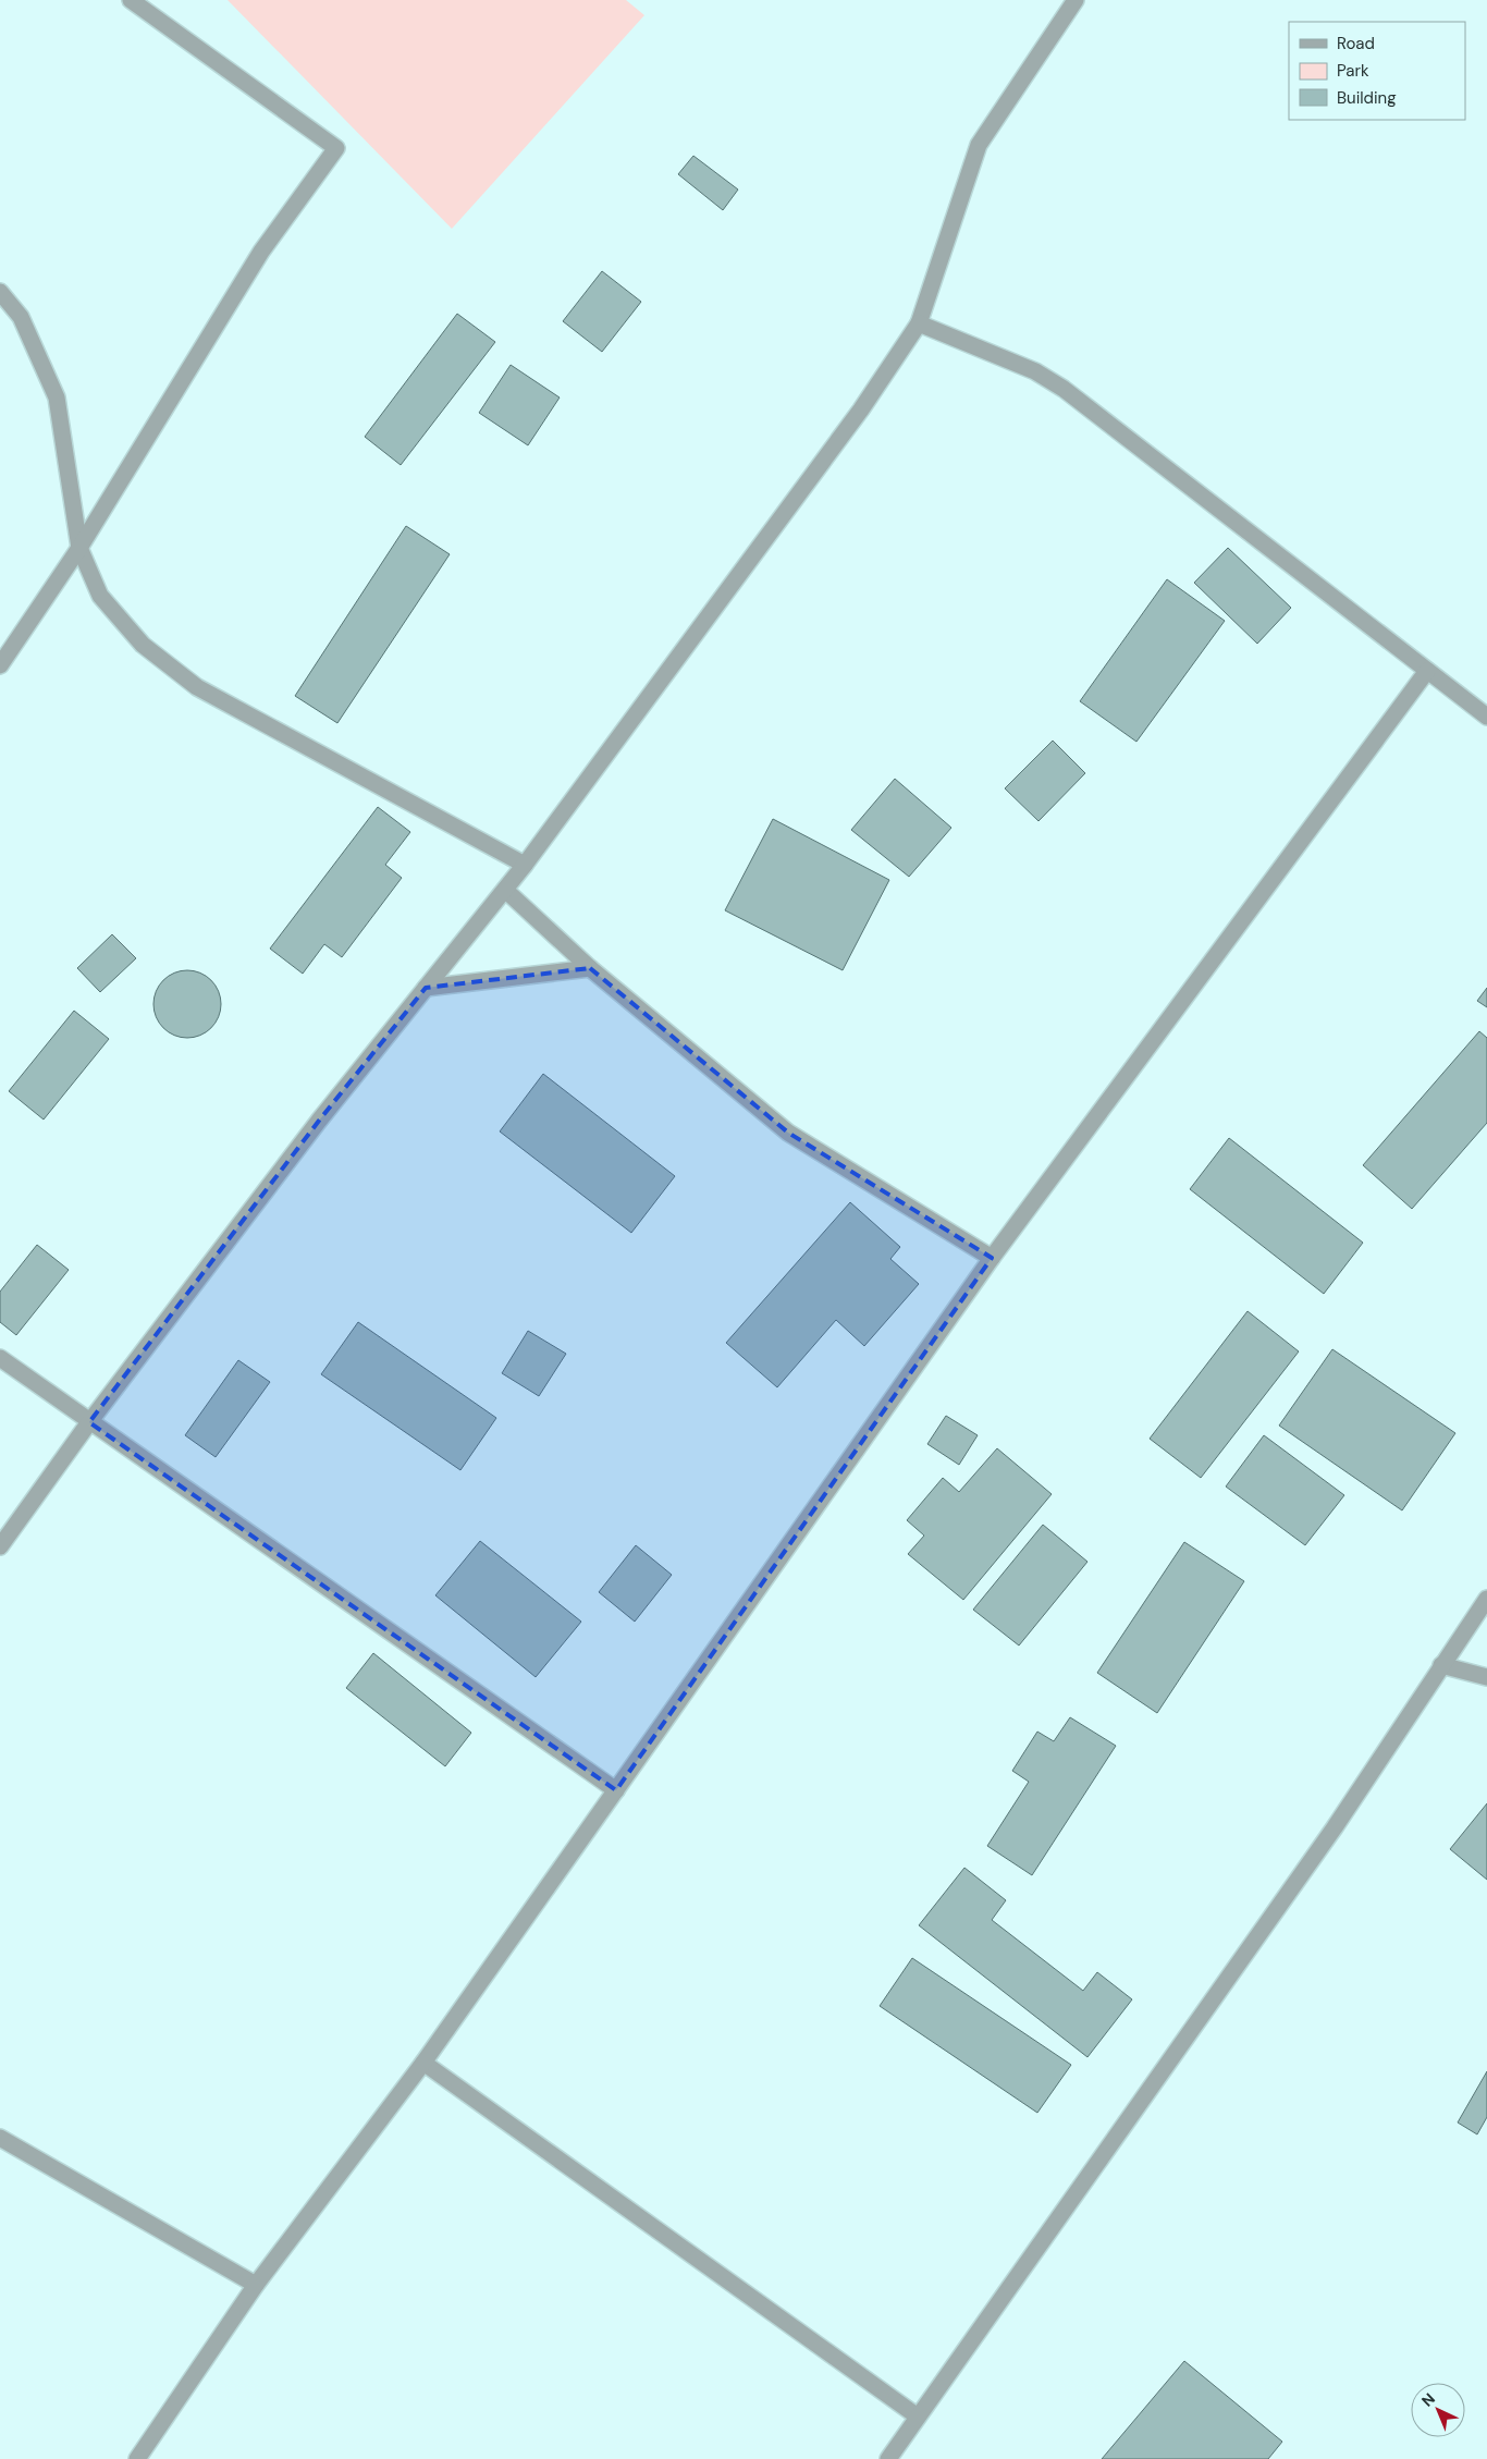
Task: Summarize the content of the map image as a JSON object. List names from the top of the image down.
{
  "legend": ["Road", "Park", "Building"],
  "north": "top left"
}
